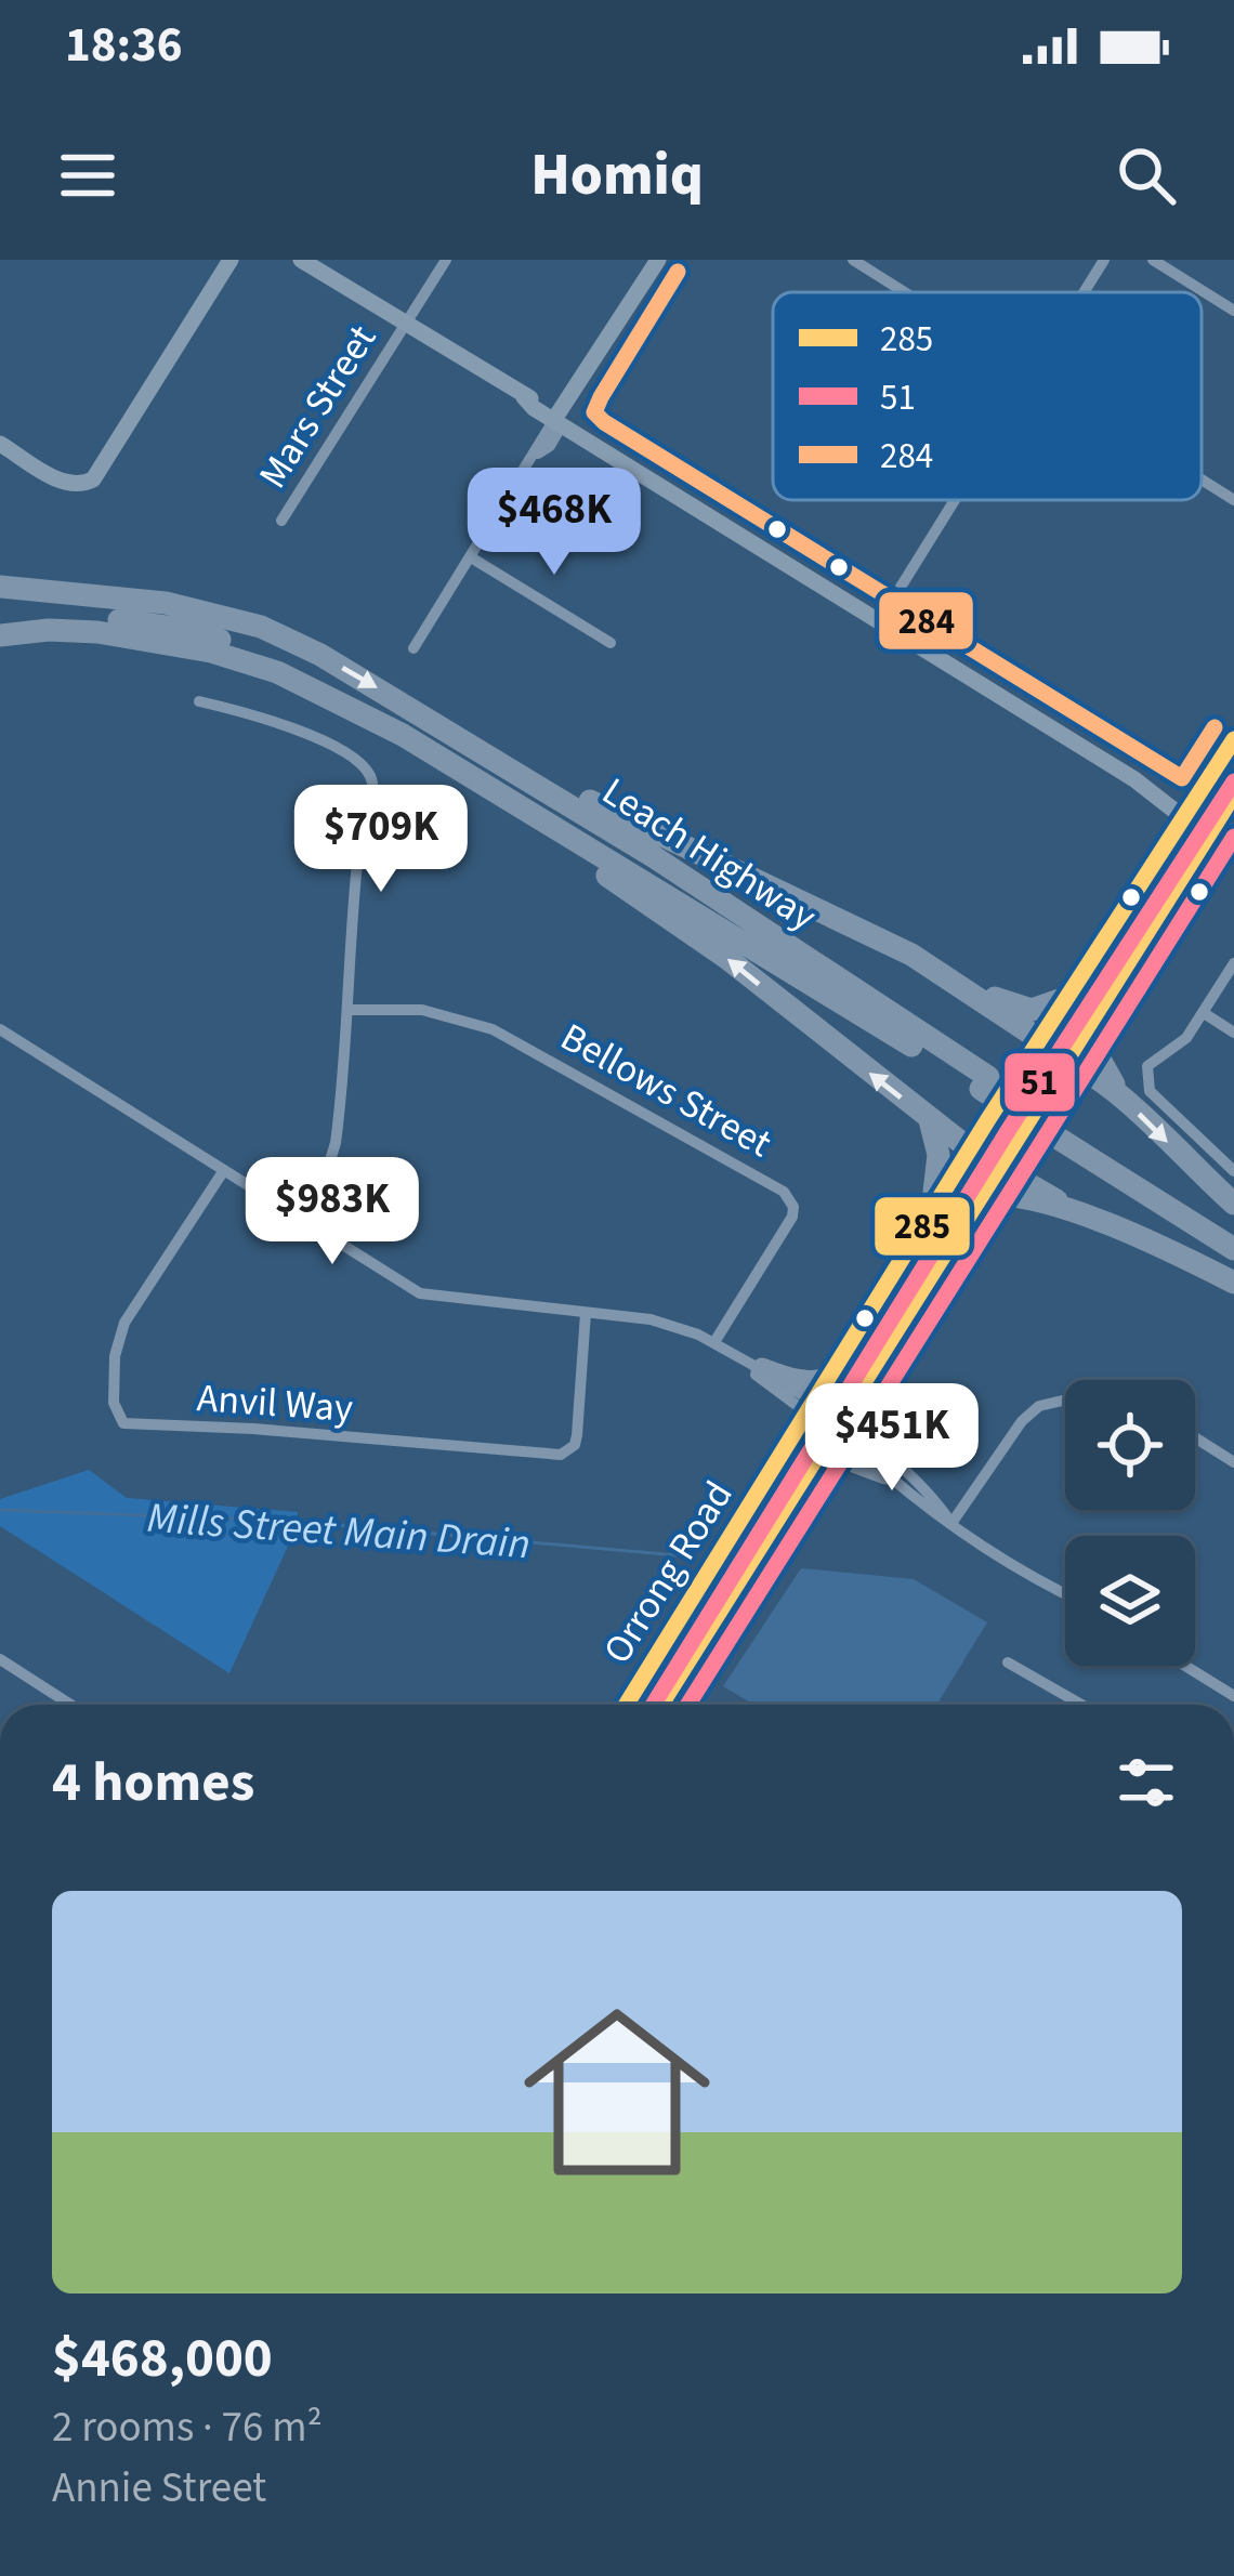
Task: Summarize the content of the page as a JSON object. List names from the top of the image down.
{
  "streets": {
    "highway": ["Leach Highway", "Orrong Road"],
    "street": ["Mars Street", "Bellows Street", "Anvil Way"]
  },
  "water": ["Mills Street Main Drain"],
  "lines": ["transit line 284", "transit line 285", "transit line 51"],
  "legend": ["285", "51", "284"],
  "page": {
    "status": "18:36",
    "header": "Homiq",
    "price": [
      "$468K",
      "$709K",
      "$983K",
      "$451K"
    ],
    "heading": "4 homes",
    "list": [
      {
        "name": "$468,000",
        "note": "2 rooms · 76 m² · Annie Street"
      }
    ]
  }
}
